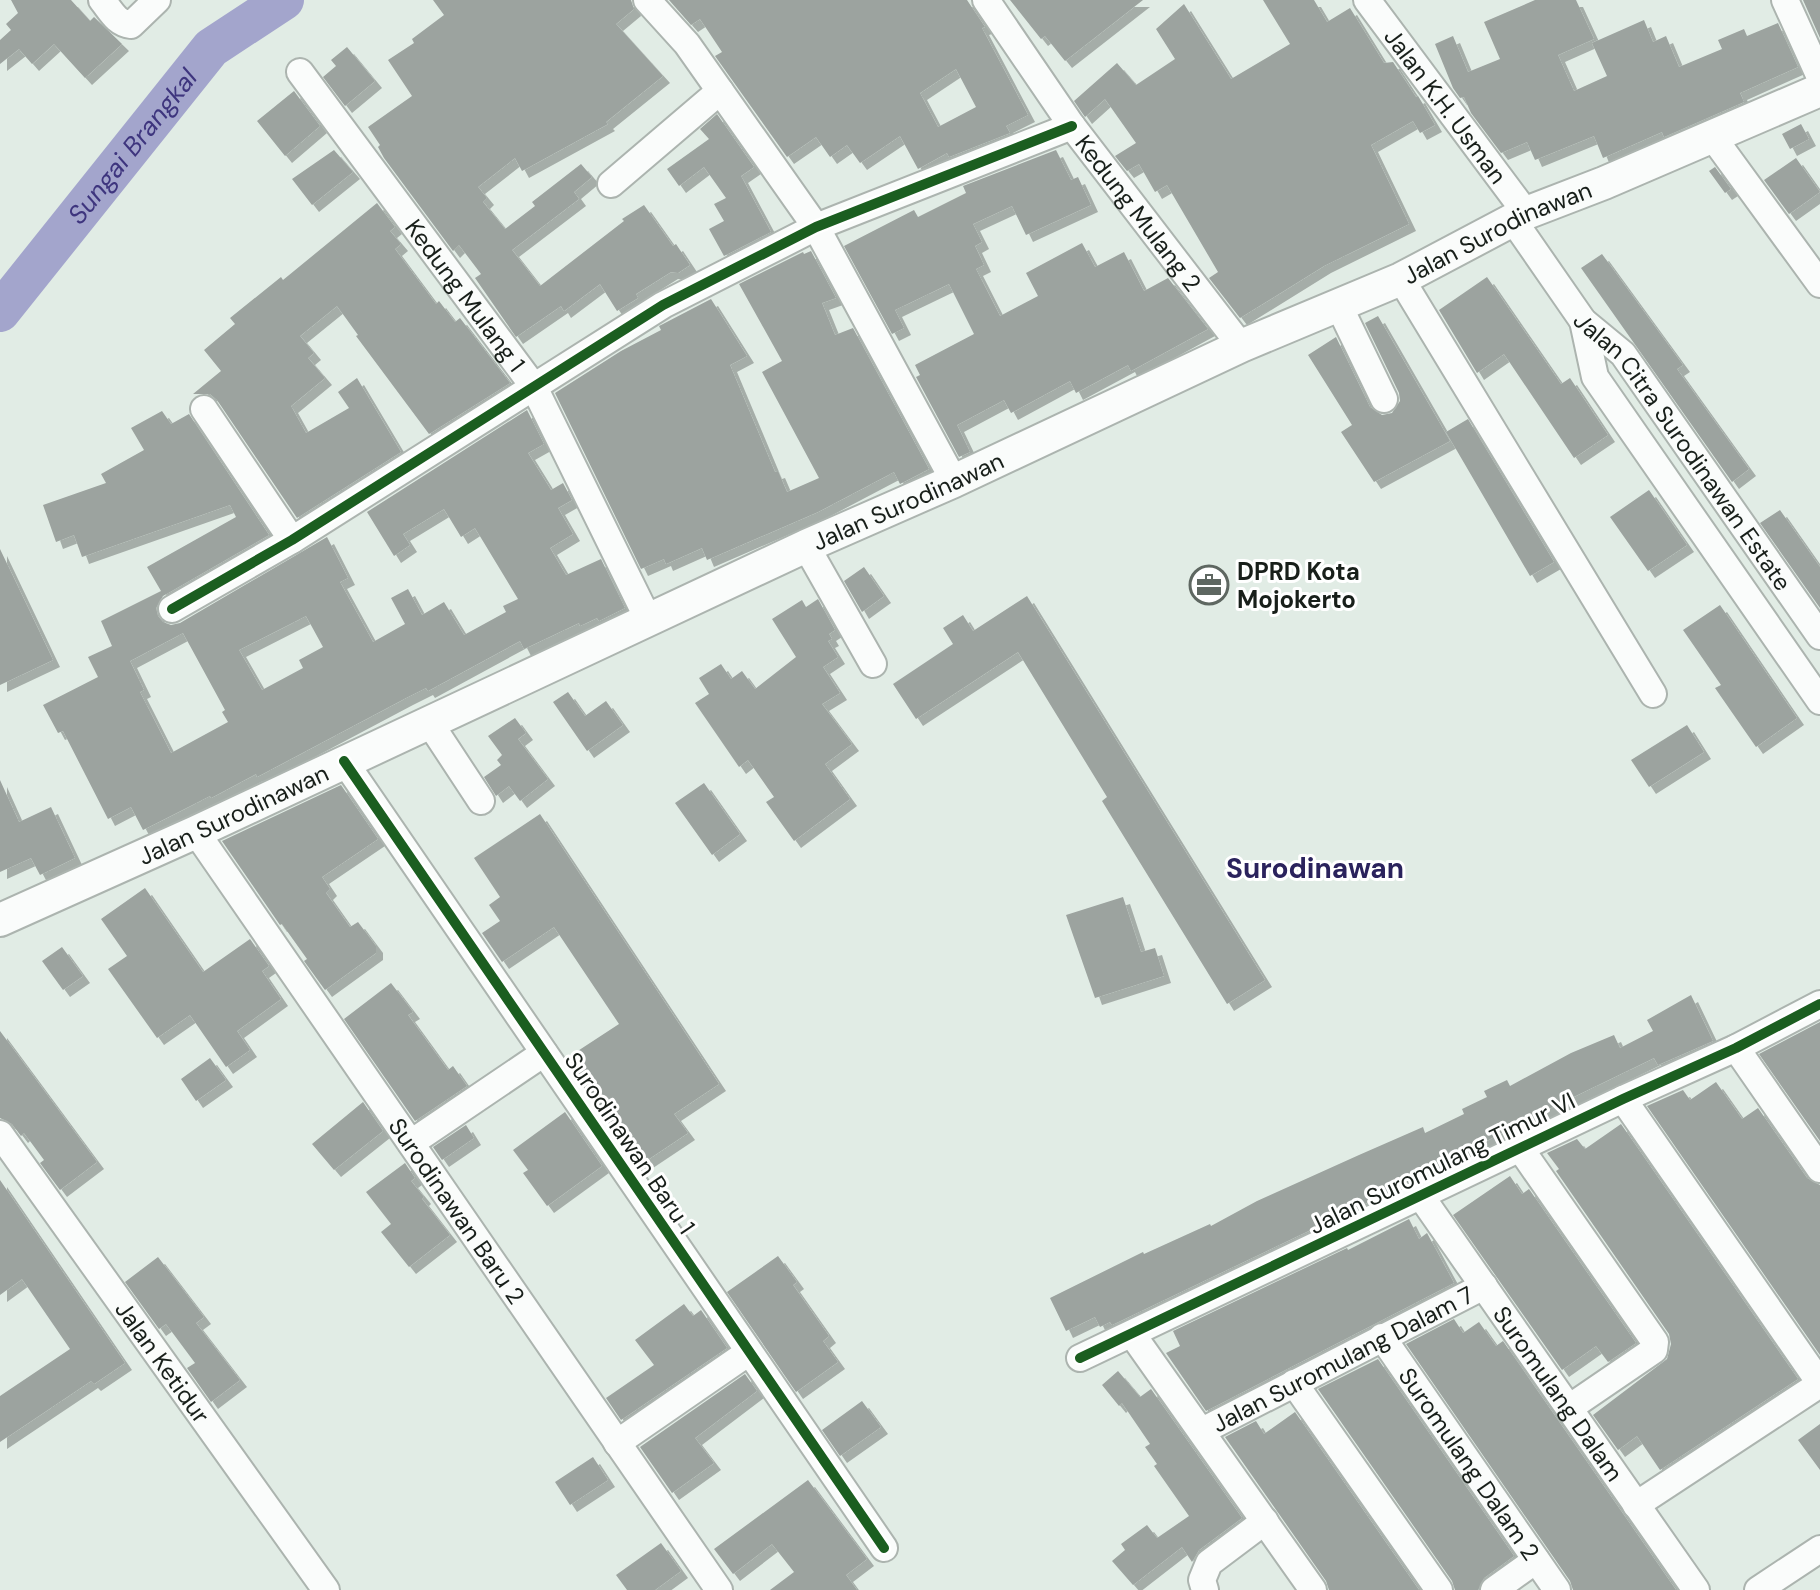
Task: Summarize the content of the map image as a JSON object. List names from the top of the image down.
{
  "streets": {
    "main road": ["Jalan Surodinawan"],
    "street": [
      "Jalan K.H. Usman",
      "Kedung Mulang 2",
      "Kedung Mulang 1",
      "Jalan Citra Surodinawan Estate",
      "Surodinawan Baru 1",
      "Jalan Suromulang Timur VI",
      "Surodinawan Baru 2",
      "Jalan Suromulang Dalam 7",
      "Jalan Ketidur",
      "Suromulang Dalam",
      "Suromulang Dalam 2"
    ]
  },
  "crossings": [
    ["Jalan K.H. Usman", "Jalan Surodinawan"],
    ["Jalan K.H. Usman", "Jalan Citra Surodinawan Estate"],
    ["Kedung Mulang 2", "Jalan Surodinawan"],
    ["Jalan Surodinawan", "Kedung Mulang 1"],
    ["Jalan Surodinawan", "Surodinawan Baru 1"],
    ["Jalan Surodinawan", "Surodinawan Baru 2"],
    ["Jalan Suromulang Timur VI", "Suromulang Dalam"],
    ["Jalan Suromulang Dalam 7", "Suromulang Dalam"],
    ["Jalan Suromulang Dalam 7", "Suromulang Dalam 2"]
  ],
  "districts": ["Surodinawan"],
  "water": ["Sungai Brangkal"],
  "places": {
    "office": ["DPRD Kota Mojokerto"]
  }
}
